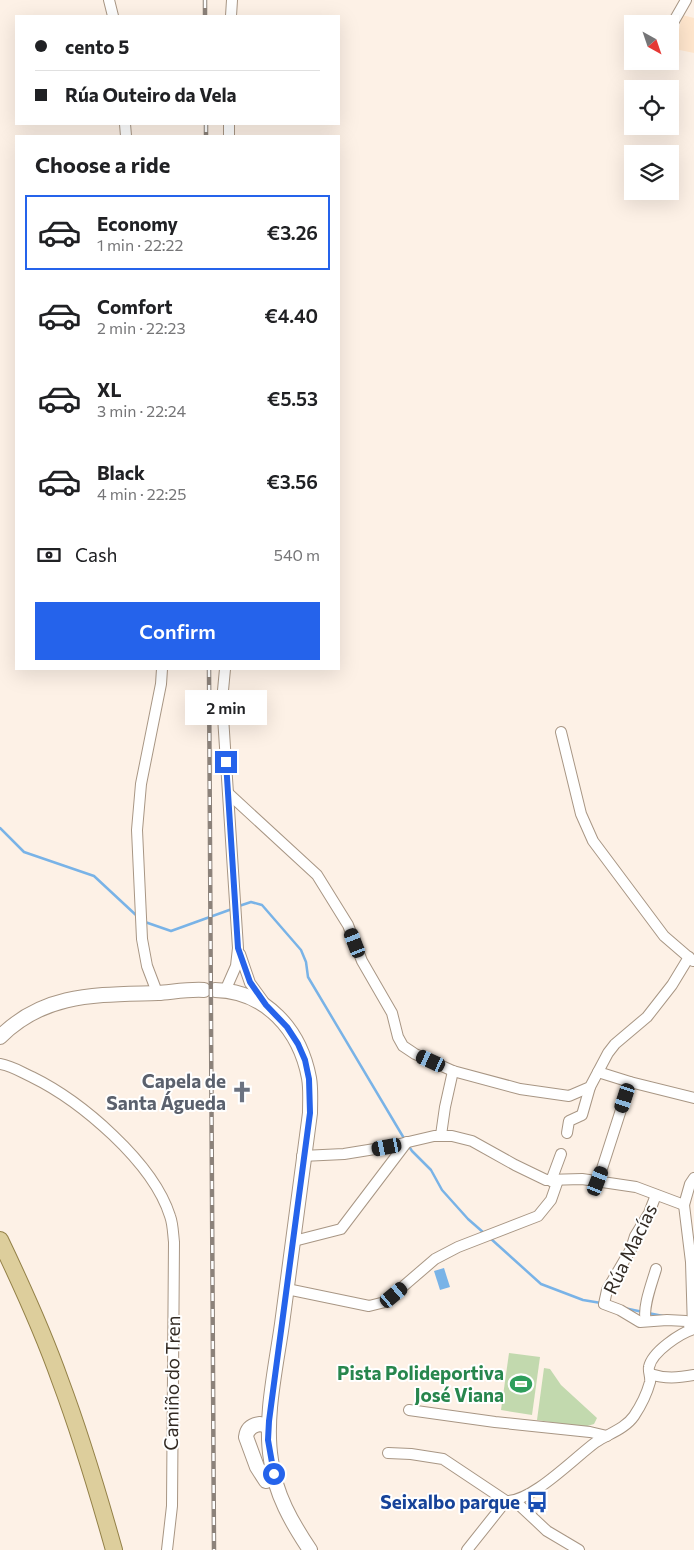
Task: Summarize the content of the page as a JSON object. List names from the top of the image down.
{
  "streets": {
    "street": ["Rúa Macías", "Camiño do Tren"]
  },
  "places": {
    "church": ["Capela de Santa Águeda"],
    "sports": ["Pista Polideportiva José Viana"],
    "bus stop": ["Seixalbo parque"]
  },
  "north": "bottom right",
  "page": {
    "banner": ["cento 5", "Rúa Outeiro da Vela"],
    "heading": "Choose a ride",
    "list": [
      {
        "name": "Economy",
        "note": "1 min · 22:22",
        "value": "€3.26"
      },
      {
        "name": "Comfort",
        "note": "2 min · 22:23",
        "value": "€4.40"
      },
      {
        "name": "XL",
        "note": "3 min · 22:24",
        "value": "€5.53"
      },
      {
        "name": "Black",
        "note": "4 min · 22:25",
        "value": "€3.56"
      }
    ],
    "pay": ["Cash", "540 m"],
    "buttons": "Confirm",
    "bubble": "2 min"
  }
}
